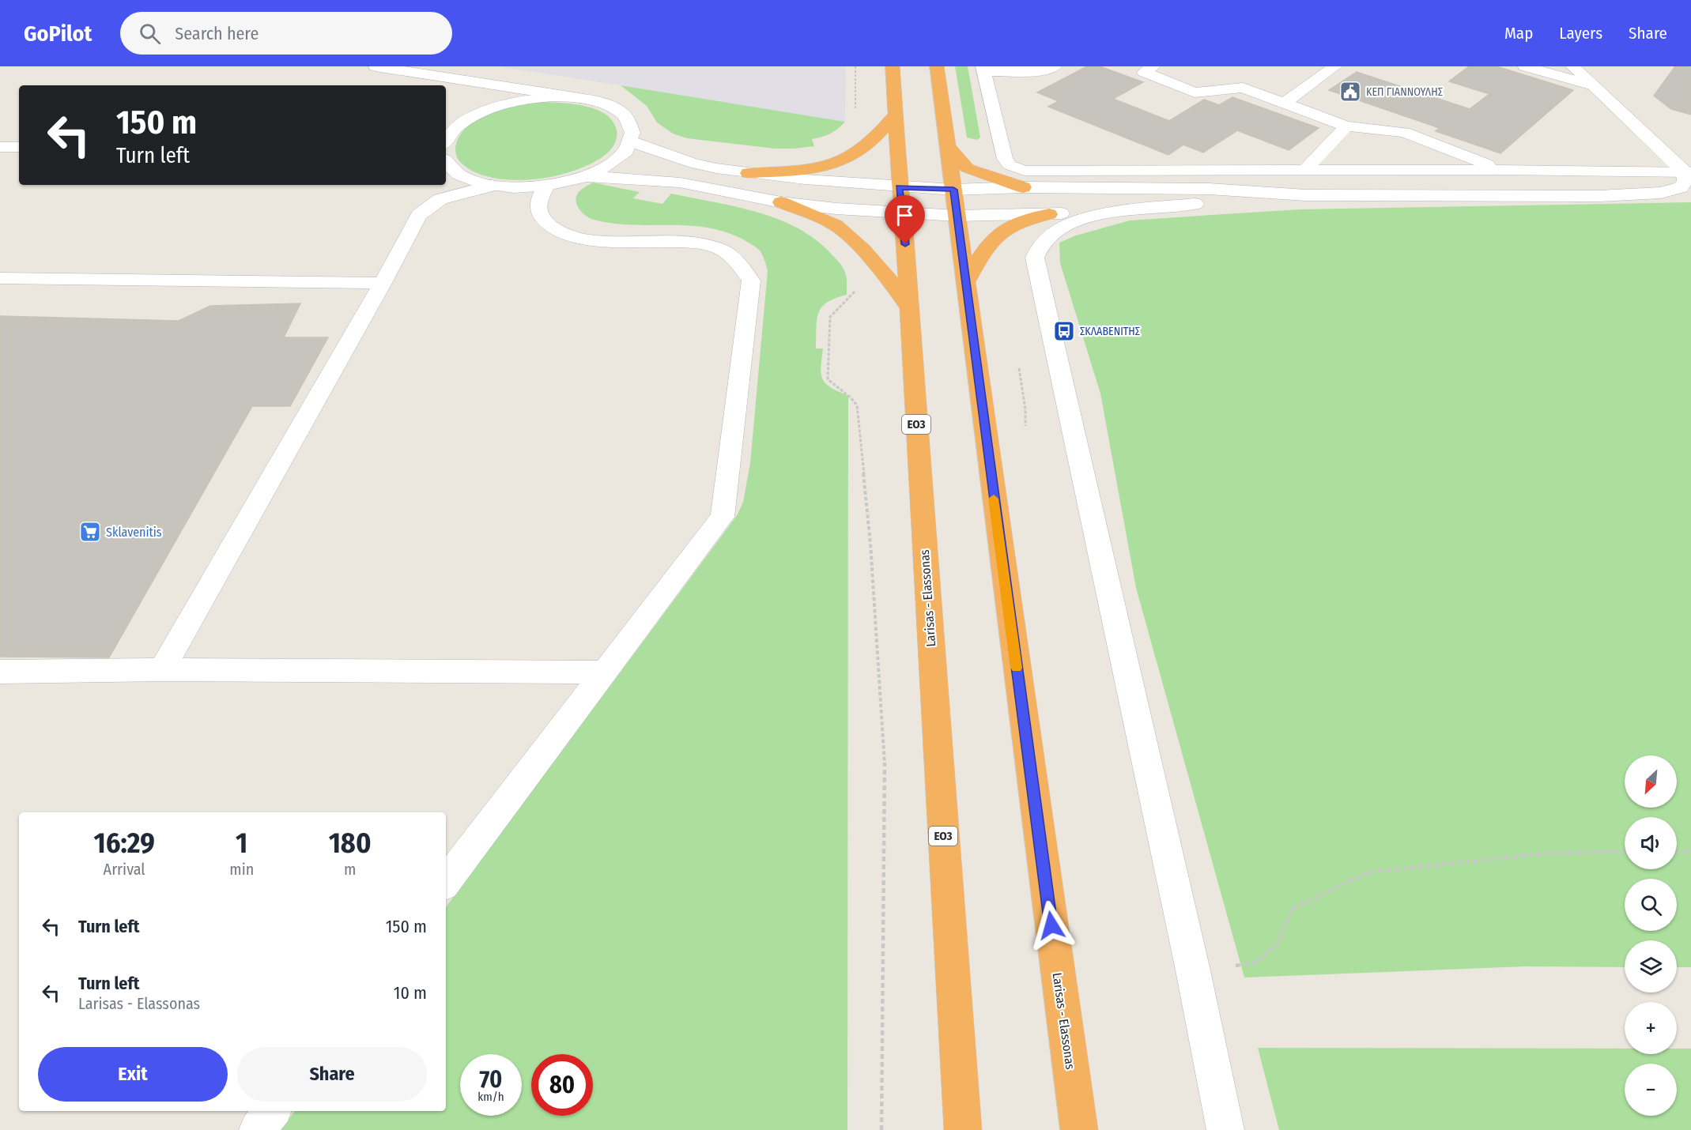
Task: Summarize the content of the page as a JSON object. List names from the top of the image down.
{
  "streets": {
    "highway": ["ΕΟ3", "Larisas - Elassonas"]
  },
  "places": {
    "public building": ["ΚΕΠ ΓΙΑΝΝΟΥΛΗΣ"],
    "bus stop": ["ΣΚΛΑΒΕΝΙΤΗΣ"],
    "supermarket": ["Sklavenitis"]
  },
  "north": "bottom left",
  "page": {
    "header": "GoPilot",
    "search": "Search here",
    "nav": ["Map", "Layers", "Share"],
    "turn": ["150 m", "Turn left"],
    "map_buttons": ["+", "−"],
    "eta": [
      "16:29",
      "Arrival",
      "1",
      "min",
      "180",
      "m"
    ],
    "list": [
      {
        "name": "Turn left",
        "value": "150 m"
      },
      {
        "name": "Turn left",
        "note": "Larisas - Elassonas",
        "value": "10 m"
      }
    ],
    "buttons": ["Exit", "Share"],
    "speed": "70 km/h",
    "limit": "80"
  }
}
